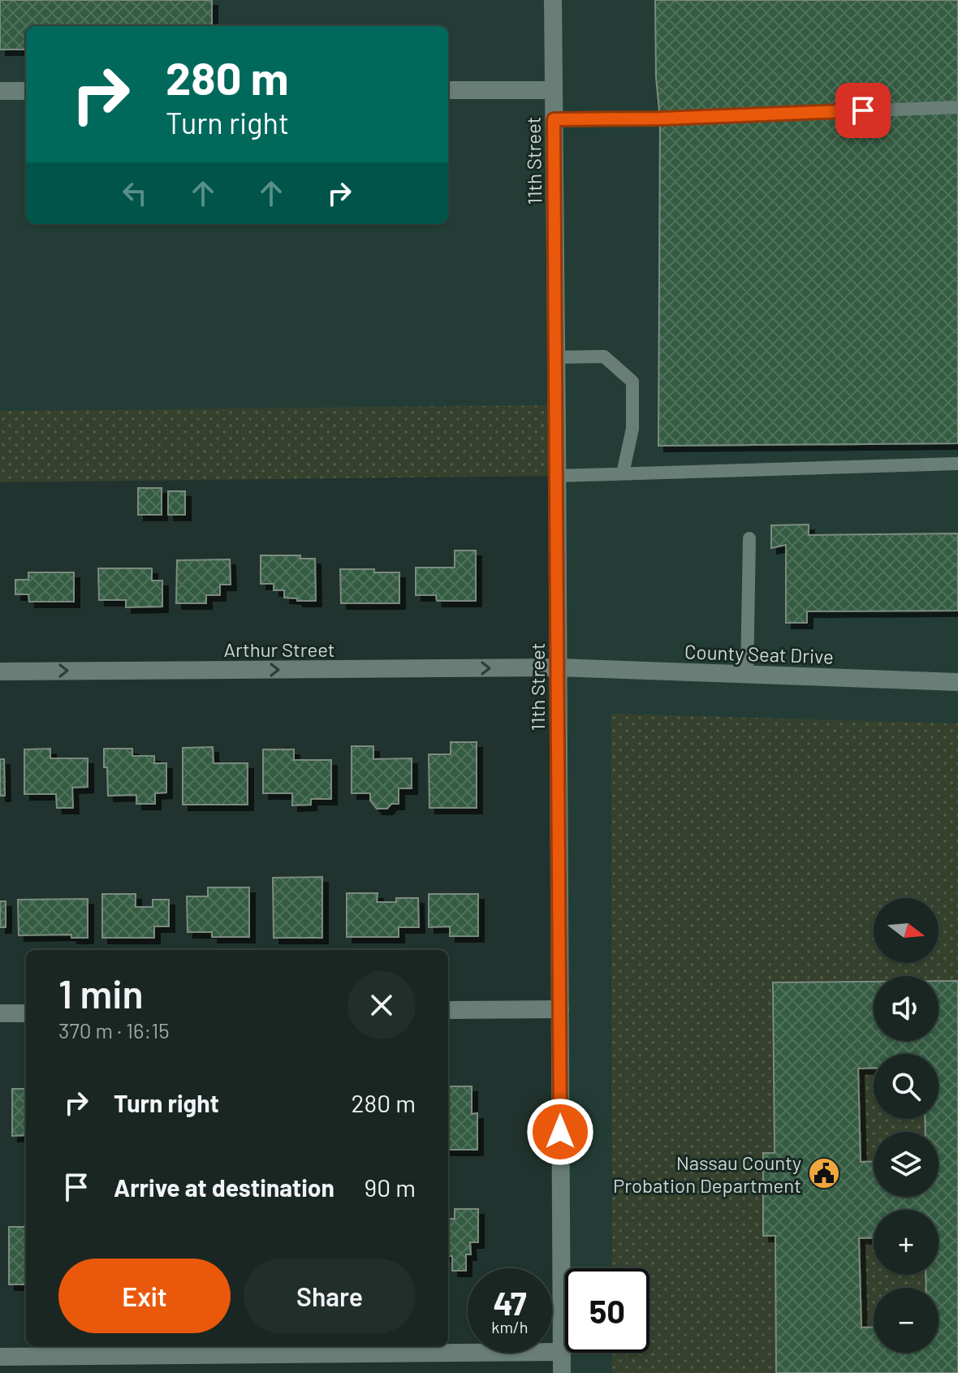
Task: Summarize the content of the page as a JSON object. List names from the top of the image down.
{
  "streets": {
    "street": ["11th Street", "Arthur Street", "County Seat Drive"]
  },
  "crossings": [
    ["11th Street", "Arthur Street"],
    ["11th Street", "County Seat Drive"],
    ["Arthur Street", "County Seat Drive"]
  ],
  "one_way": ["Arthur Street"],
  "places": {
    "public building": ["Nassau County Probation Department"]
  },
  "north": "right",
  "page": {
    "turn": ["280 m", "Turn right"],
    "map_buttons": ["+", "−"],
    "heading": ["1 min", "370 m · 16:15"],
    "list": [
      {
        "name": "Turn right",
        "value": "280 m"
      },
      {
        "name": "Arrive at destination",
        "value": "90 m"
      }
    ],
    "buttons": ["Exit", "Share"],
    "speed": "47 km/h",
    "limit": "50"
  }
}
